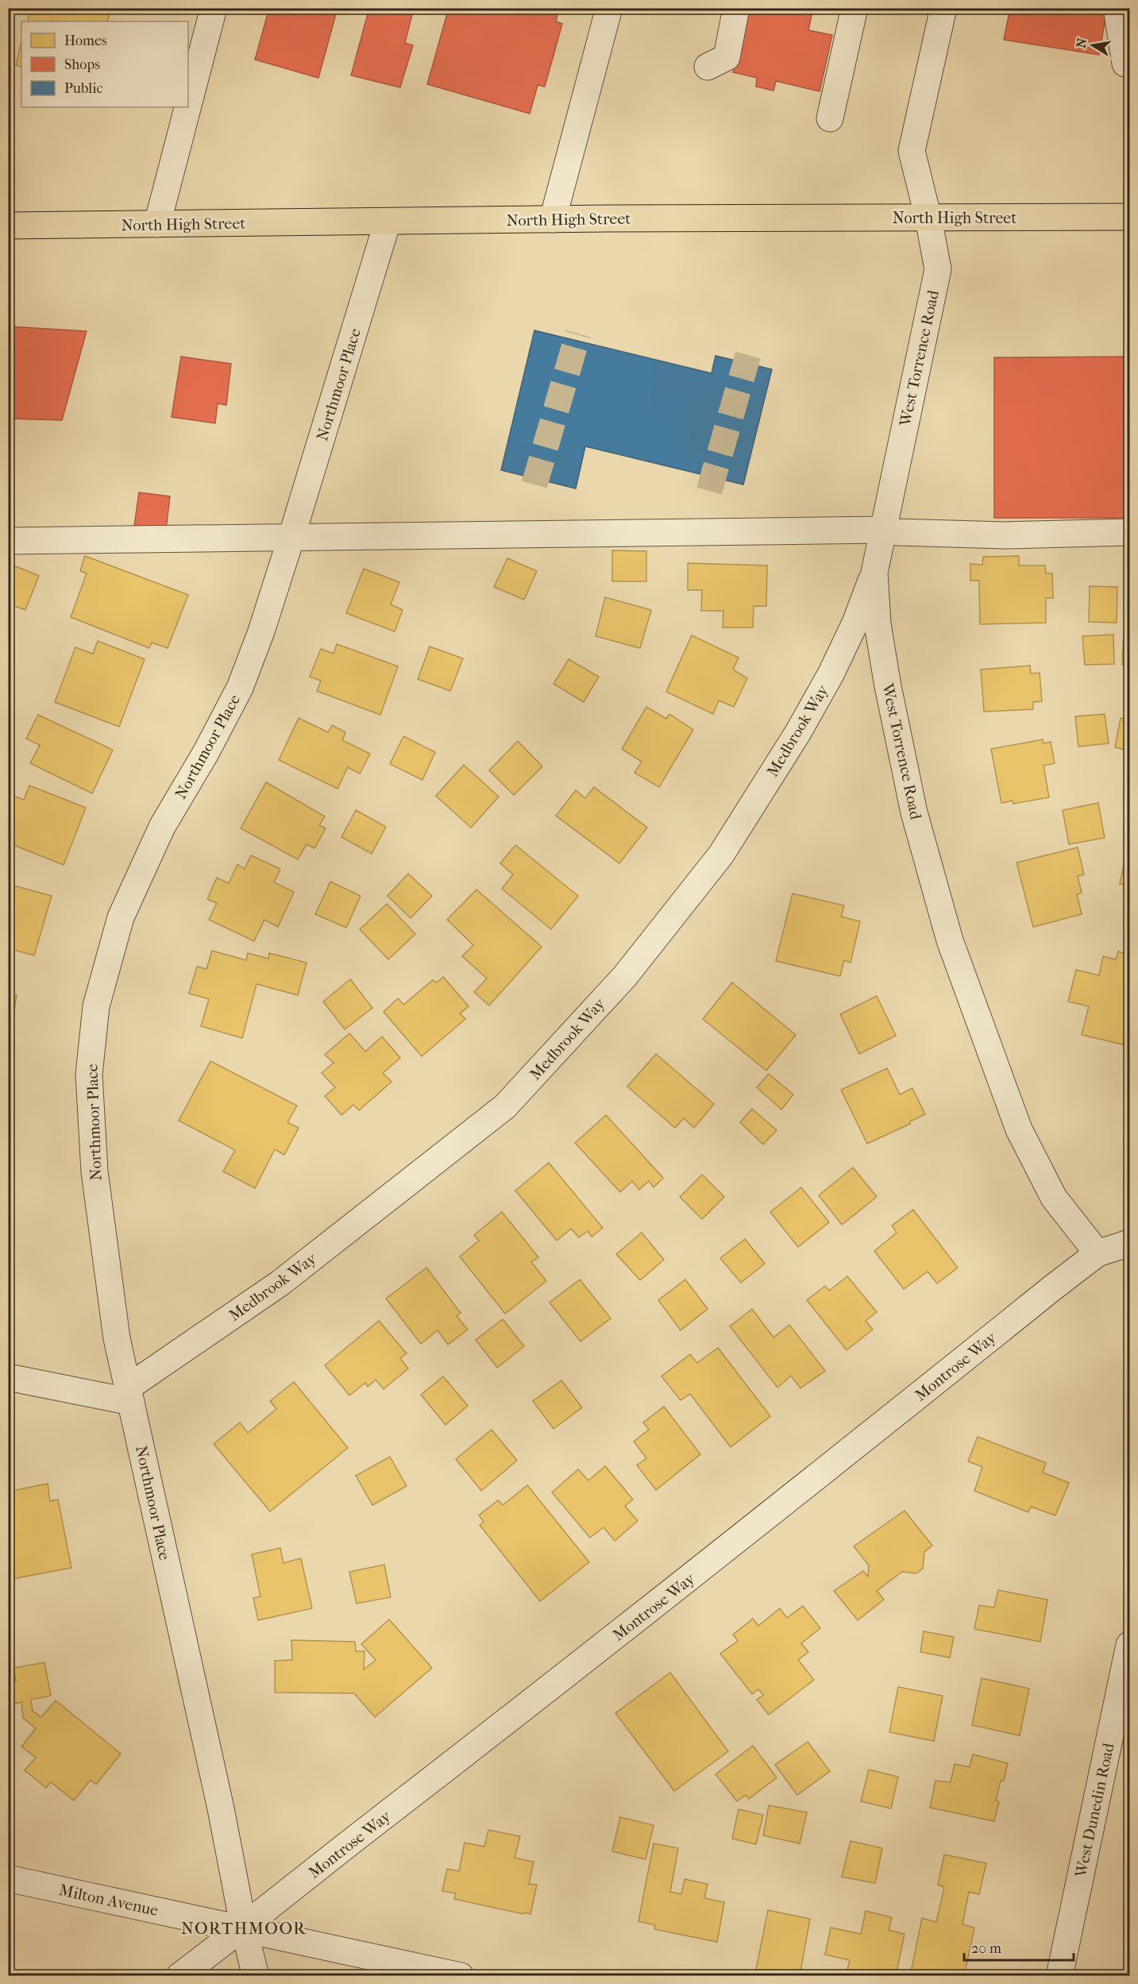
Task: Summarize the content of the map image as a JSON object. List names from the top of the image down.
{
  "streets": {
    "main road": ["North High Street"],
    "street": [
      "West Torrence Road",
      "Northmoor Place",
      "Medbrook Way",
      "Montrose Way",
      "West Dunedin Road",
      "Milton Avenue"
    ]
  },
  "crossings": [
    ["North High Street", "West Torrence Road"],
    ["North High Street", "Northmoor Place"],
    ["West Torrence Road", "Medbrook Way"],
    ["West Torrence Road", "Montrose Way"],
    ["Northmoor Place", "Medbrook Way"],
    ["Northmoor Place", "Montrose Way"],
    ["Northmoor Place", "Milton Avenue"],
    ["Montrose Way", "Milton Avenue"]
  ],
  "districts": ["NORTHMOOR"],
  "legend": ["Homes", "Shops", "Public"],
  "scale_bar": "20 m",
  "north": "left"
}
